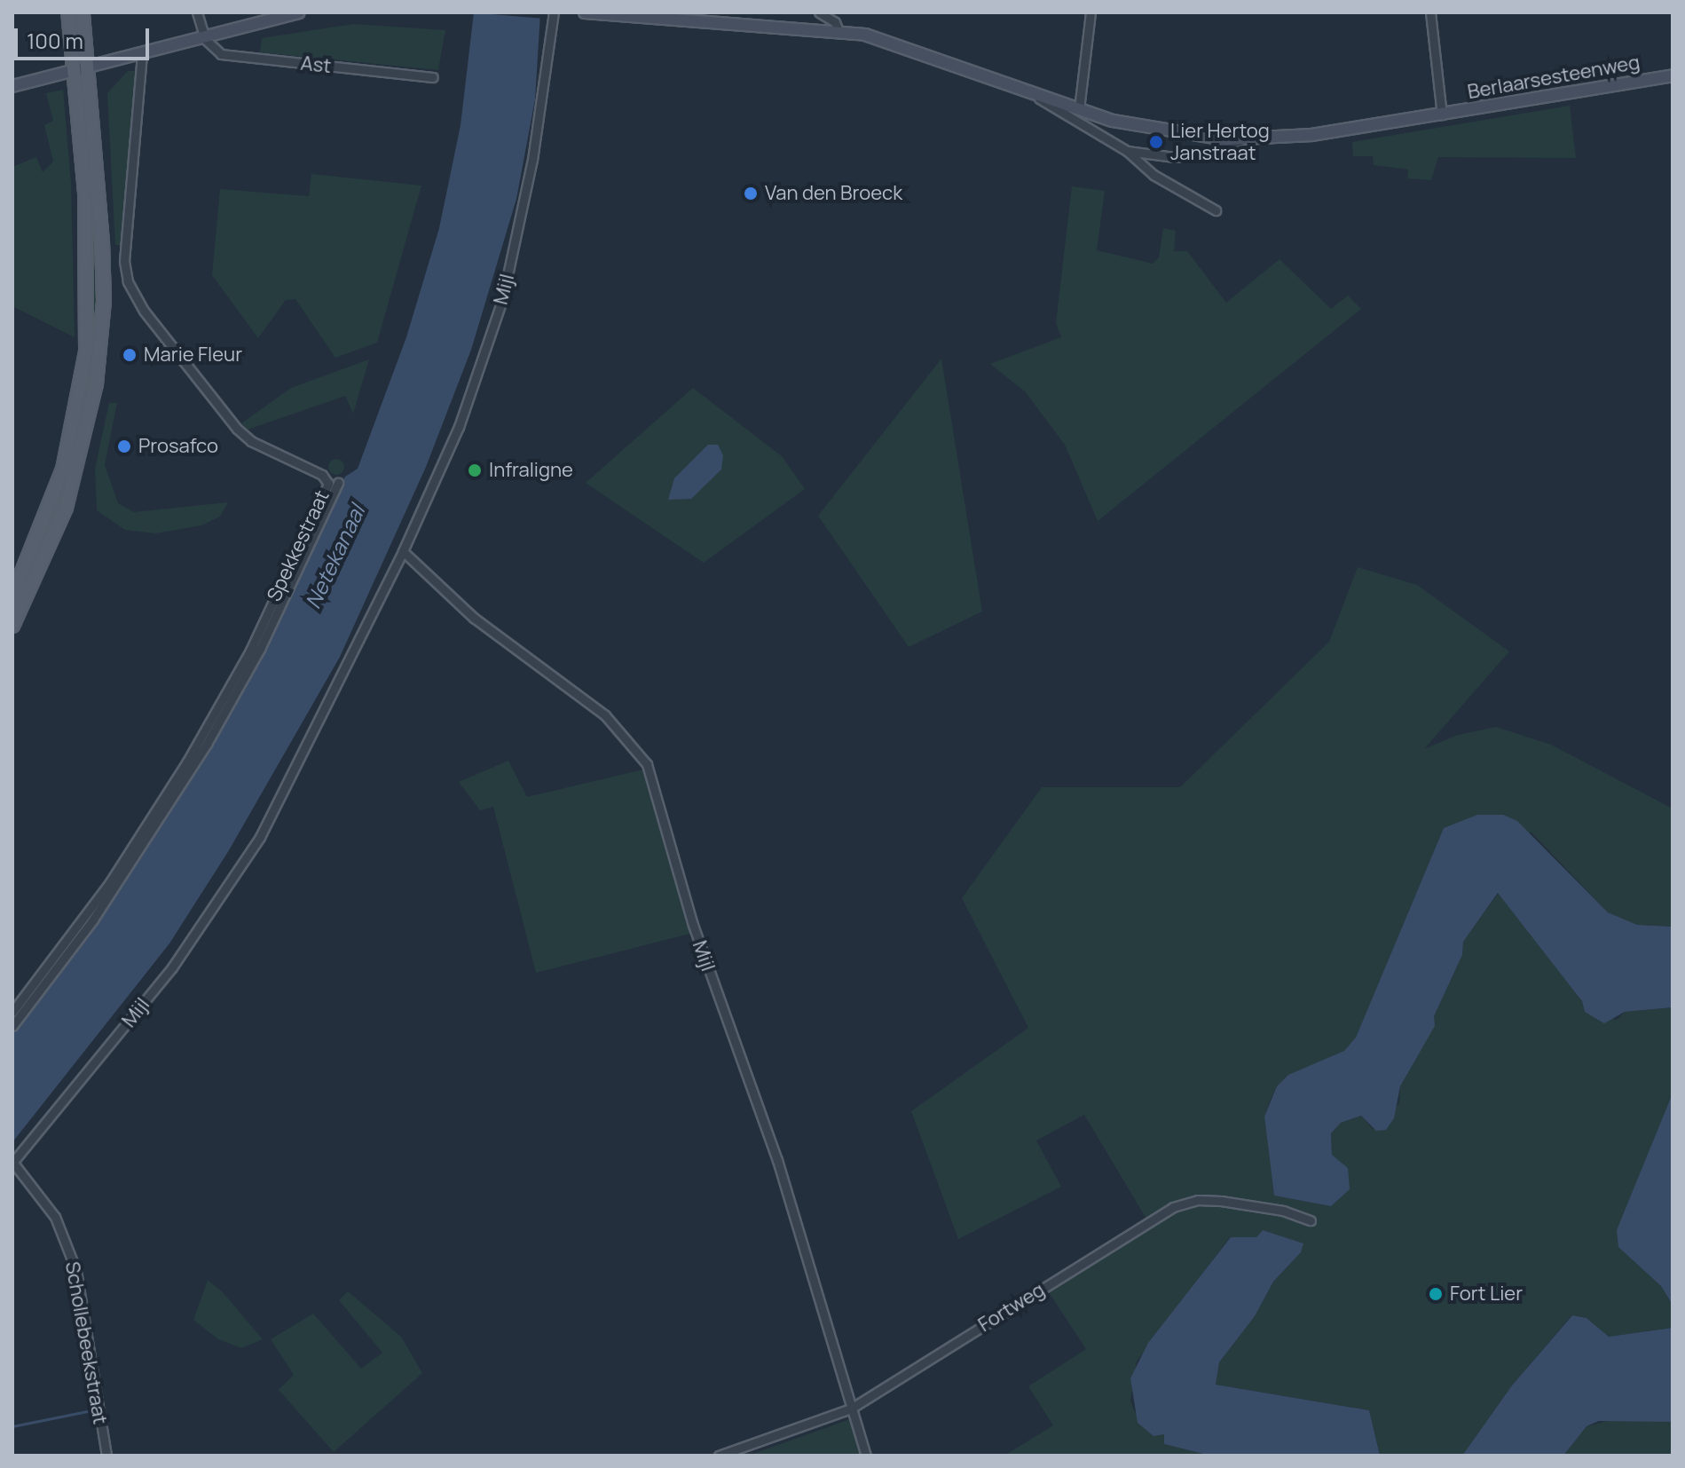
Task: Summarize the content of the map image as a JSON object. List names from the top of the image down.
{
  "streets": {
    "street": [
      "Ast",
      "Berlaarsesteenweg",
      "Mijl",
      "Spekkestraat",
      "Fortweg",
      "Schollebeekstraat"
    ]
  },
  "crossings": [
    ["Mijl", "Fortweg"],
    ["Mijl", "Schollebeekstraat"]
  ],
  "water": ["Netekanaal"],
  "places": [
    "Lier Hertog Janstraat",
    "Van den Broeck",
    "Marie Fleur",
    "Prosafco",
    "Infraligne",
    "Fort Lier"
  ],
  "scale_bar": "100 m"
}
